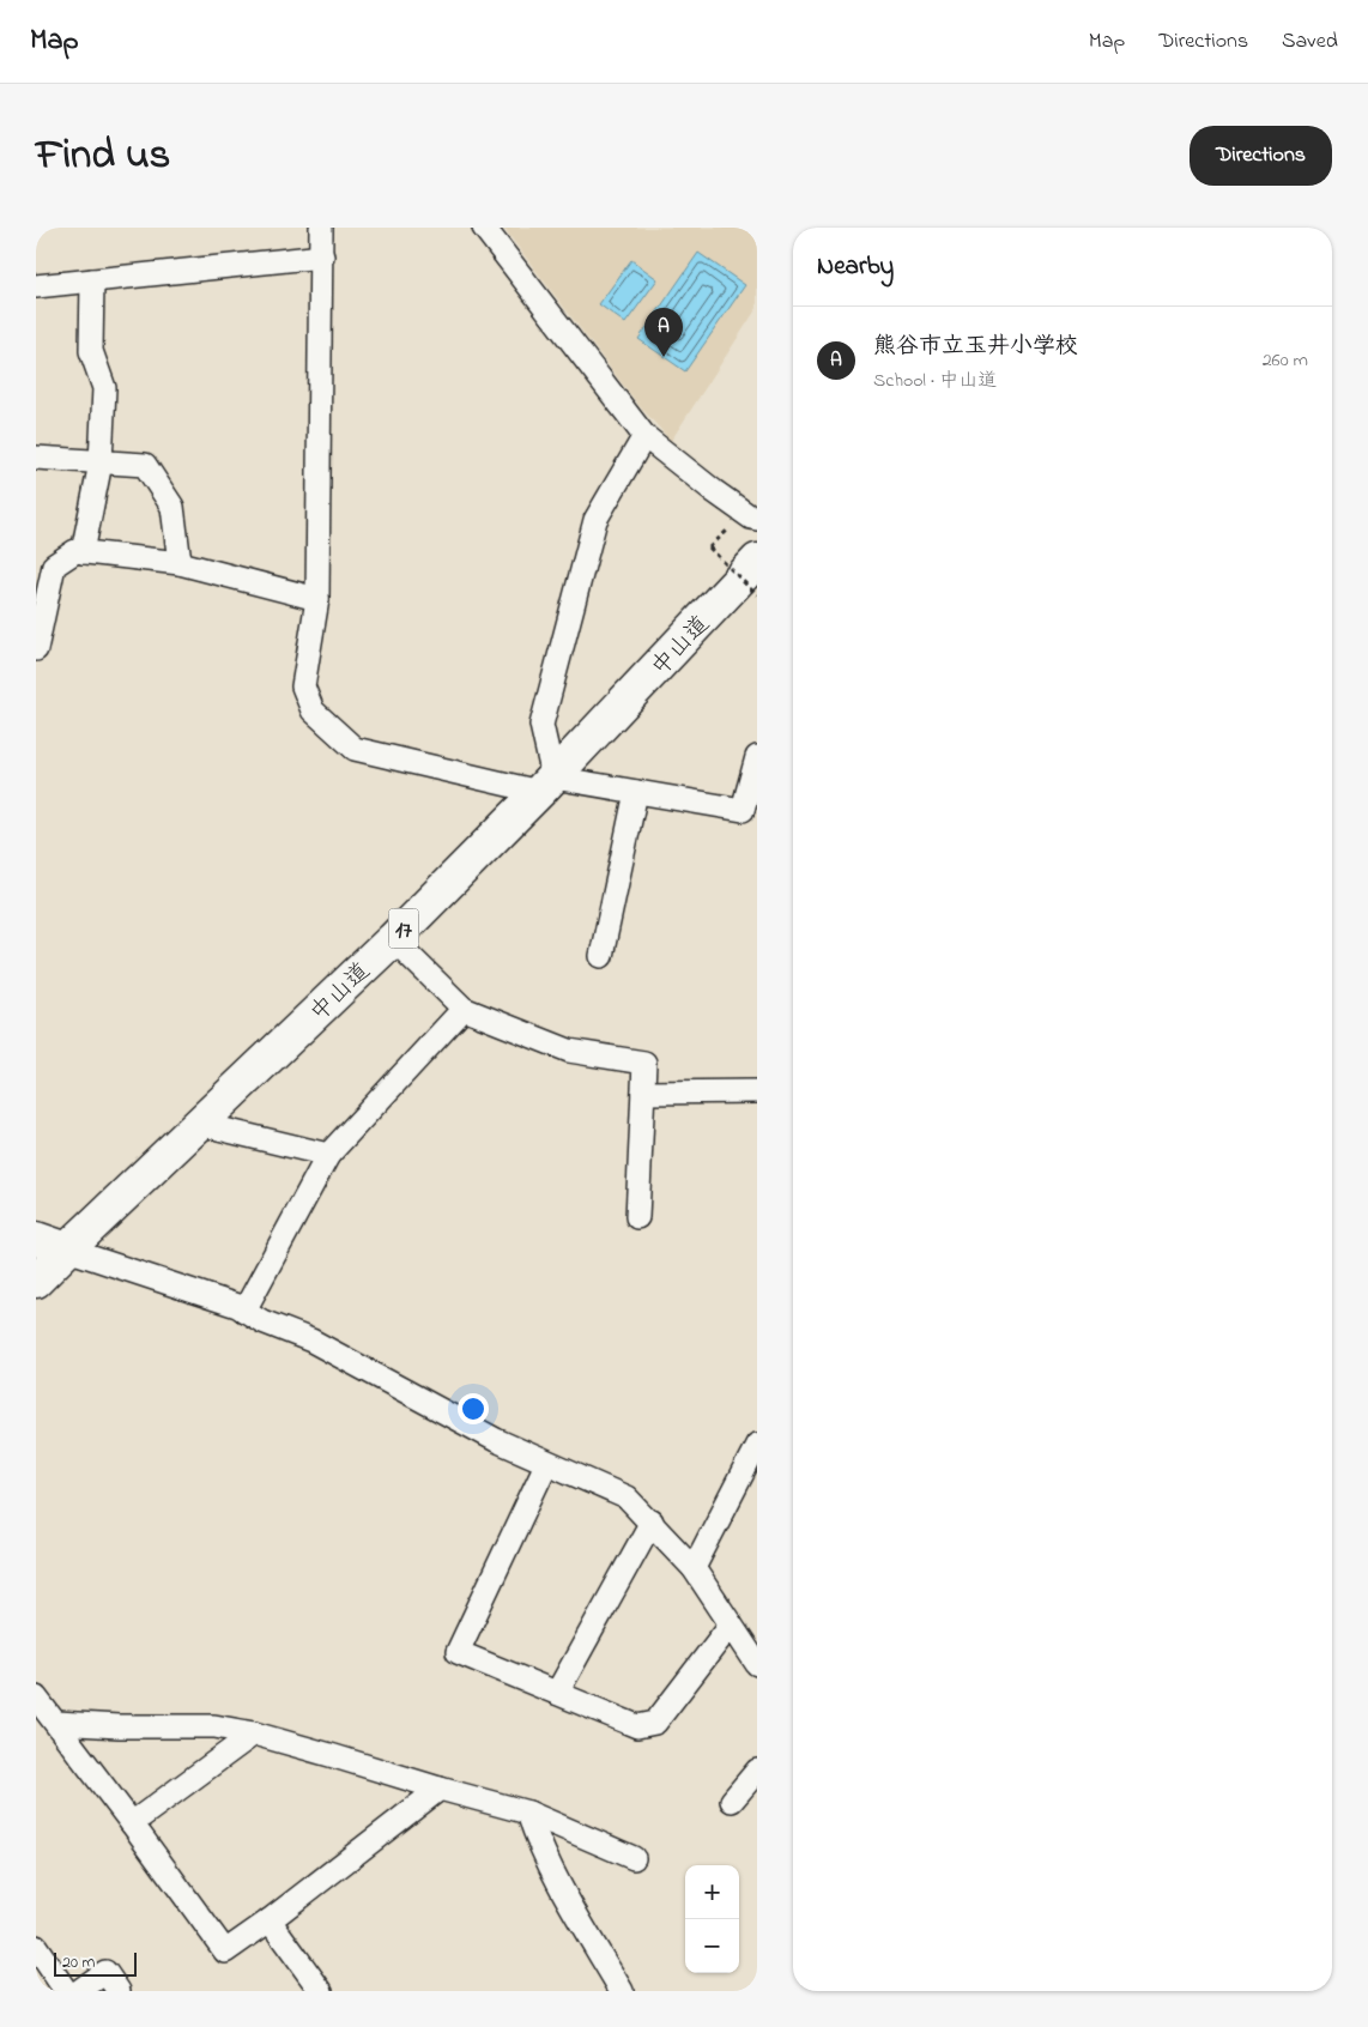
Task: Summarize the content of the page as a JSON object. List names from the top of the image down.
{
  "streets": {
    "main road": ["中山道", "17"]
  },
  "scale_bar": "20 m",
  "page": {
    "header": "Map",
    "nav": ["Map", "Directions", "Saved"],
    "title": "Find us",
    "buttons": "Directions",
    "heading": "Nearby",
    "list": [
      {
        "mark": "A",
        "name": "熊谷市立玉井小学校",
        "note": "School · 中山道",
        "value": "260 m"
      }
    ],
    "pins": "A",
    "map_buttons": ["+", "−"],
    "scale": "20 m"
  }
}
